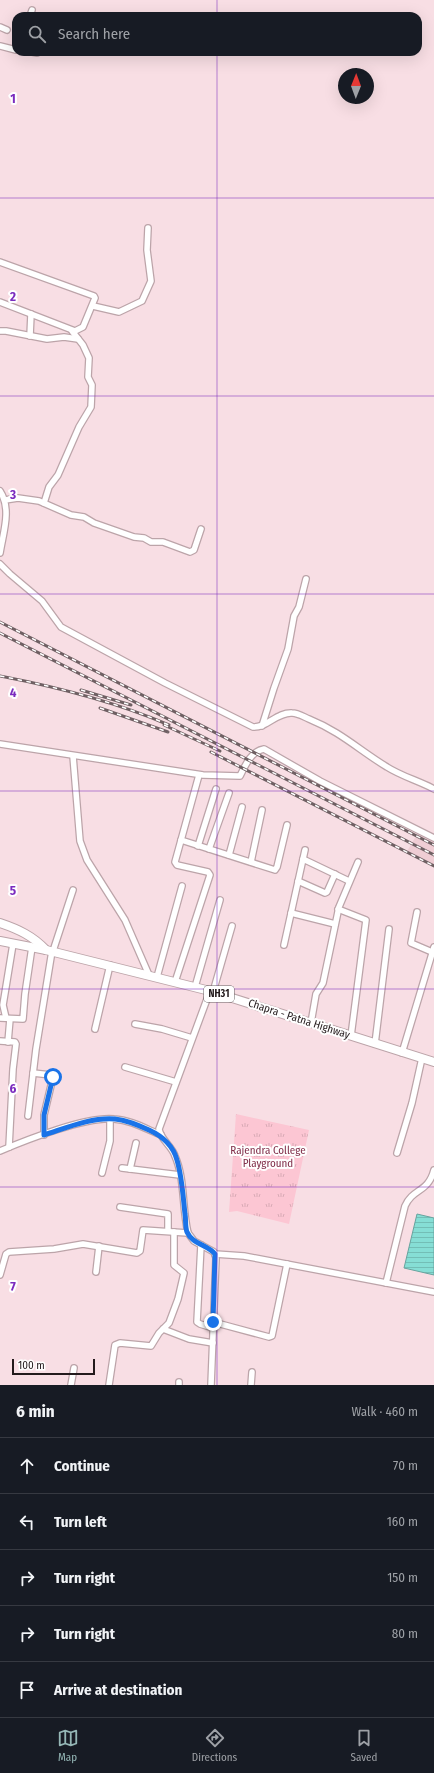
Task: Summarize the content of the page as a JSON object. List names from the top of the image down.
{
  "streets": {
    "highway": ["NH31", "Chapra - Patna Highway"]
  },
  "parks": ["Rajendra College Playground"],
  "scale_bar": "100 m",
  "north": "top",
  "page": {
    "search": "Search here",
    "scale": "100 m",
    "heading": ["6 min", "Walk · 460 m"],
    "list": [
      ["Continue", "70 m"],
      ["Turn left", "160 m"],
      ["Turn right", "150 m"],
      ["Turn right", "80 m"],
      "Arrive at destination"
    ],
    "nav": ["Map", "Directions", "Saved"]
  },
  "grid": {
    "rows": [
      "1",
      "2",
      "3",
      "4",
      "5",
      "6",
      "7"
    ]
  }
}
